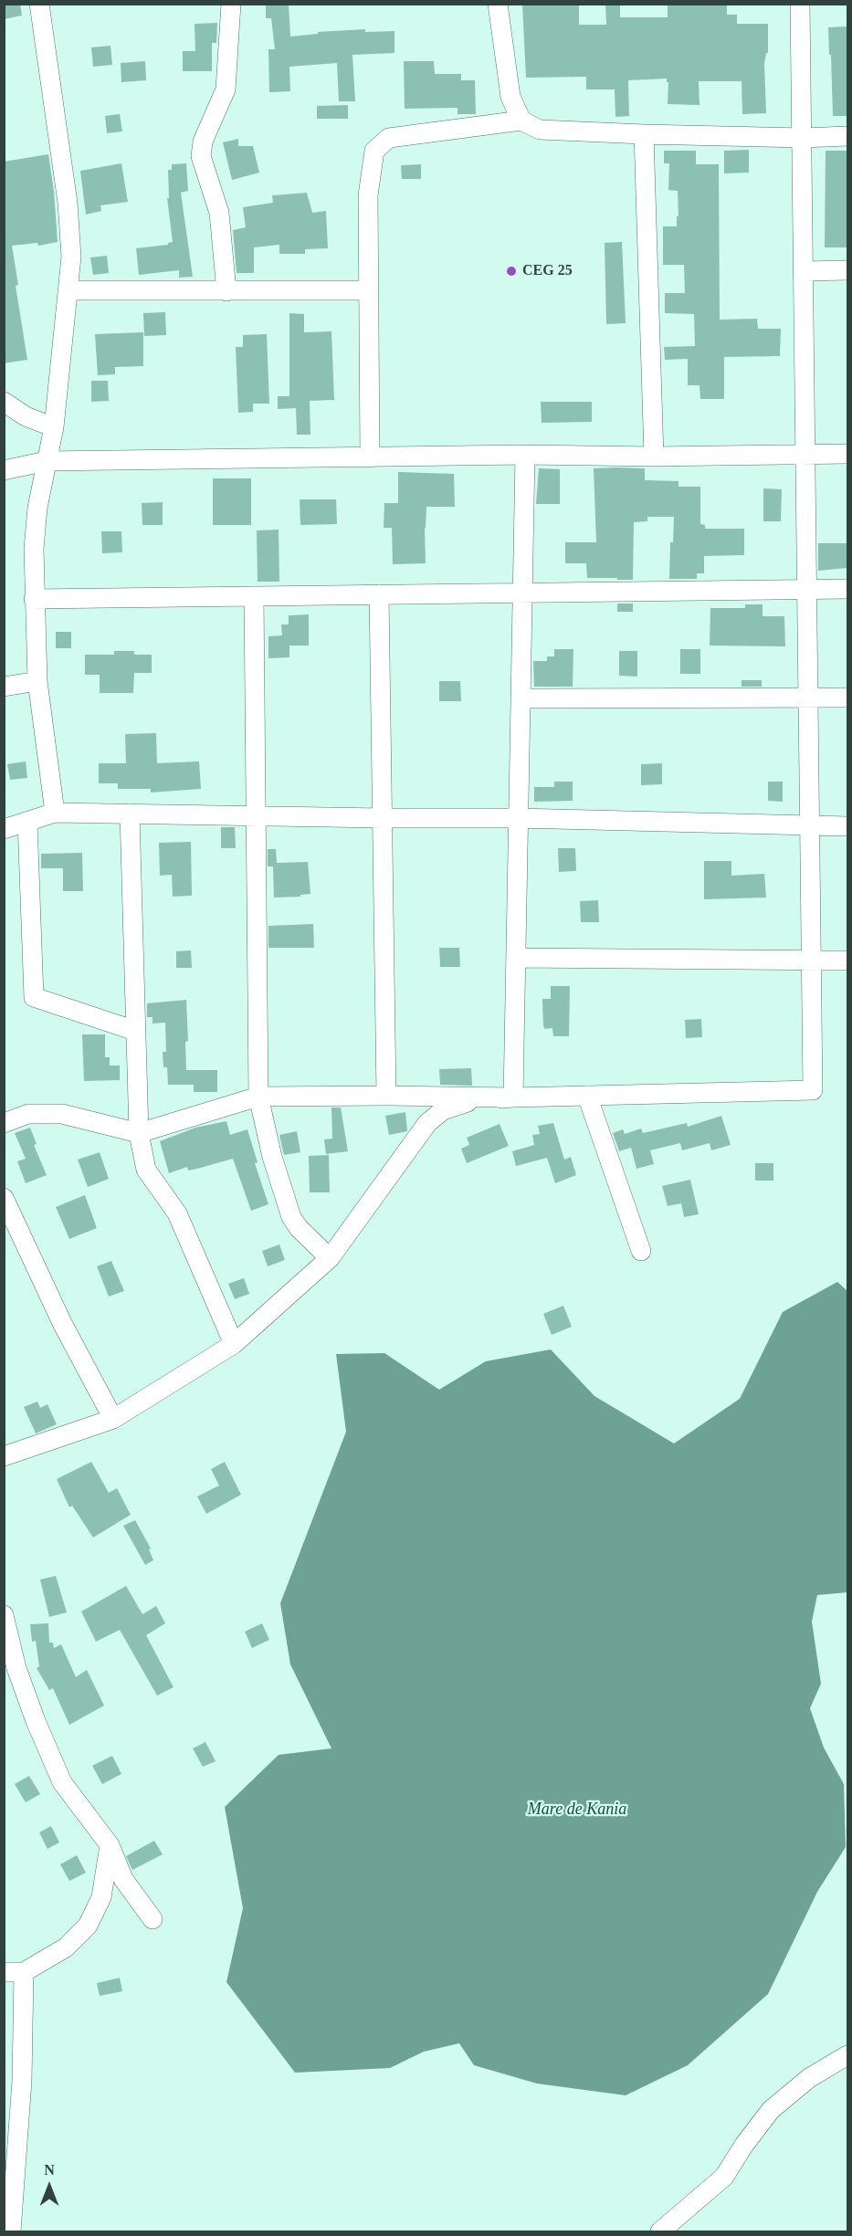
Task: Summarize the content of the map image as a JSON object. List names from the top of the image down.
{
  "water": ["Mare de Kania"],
  "places": ["CEG 25"],
  "north": "top"
}
